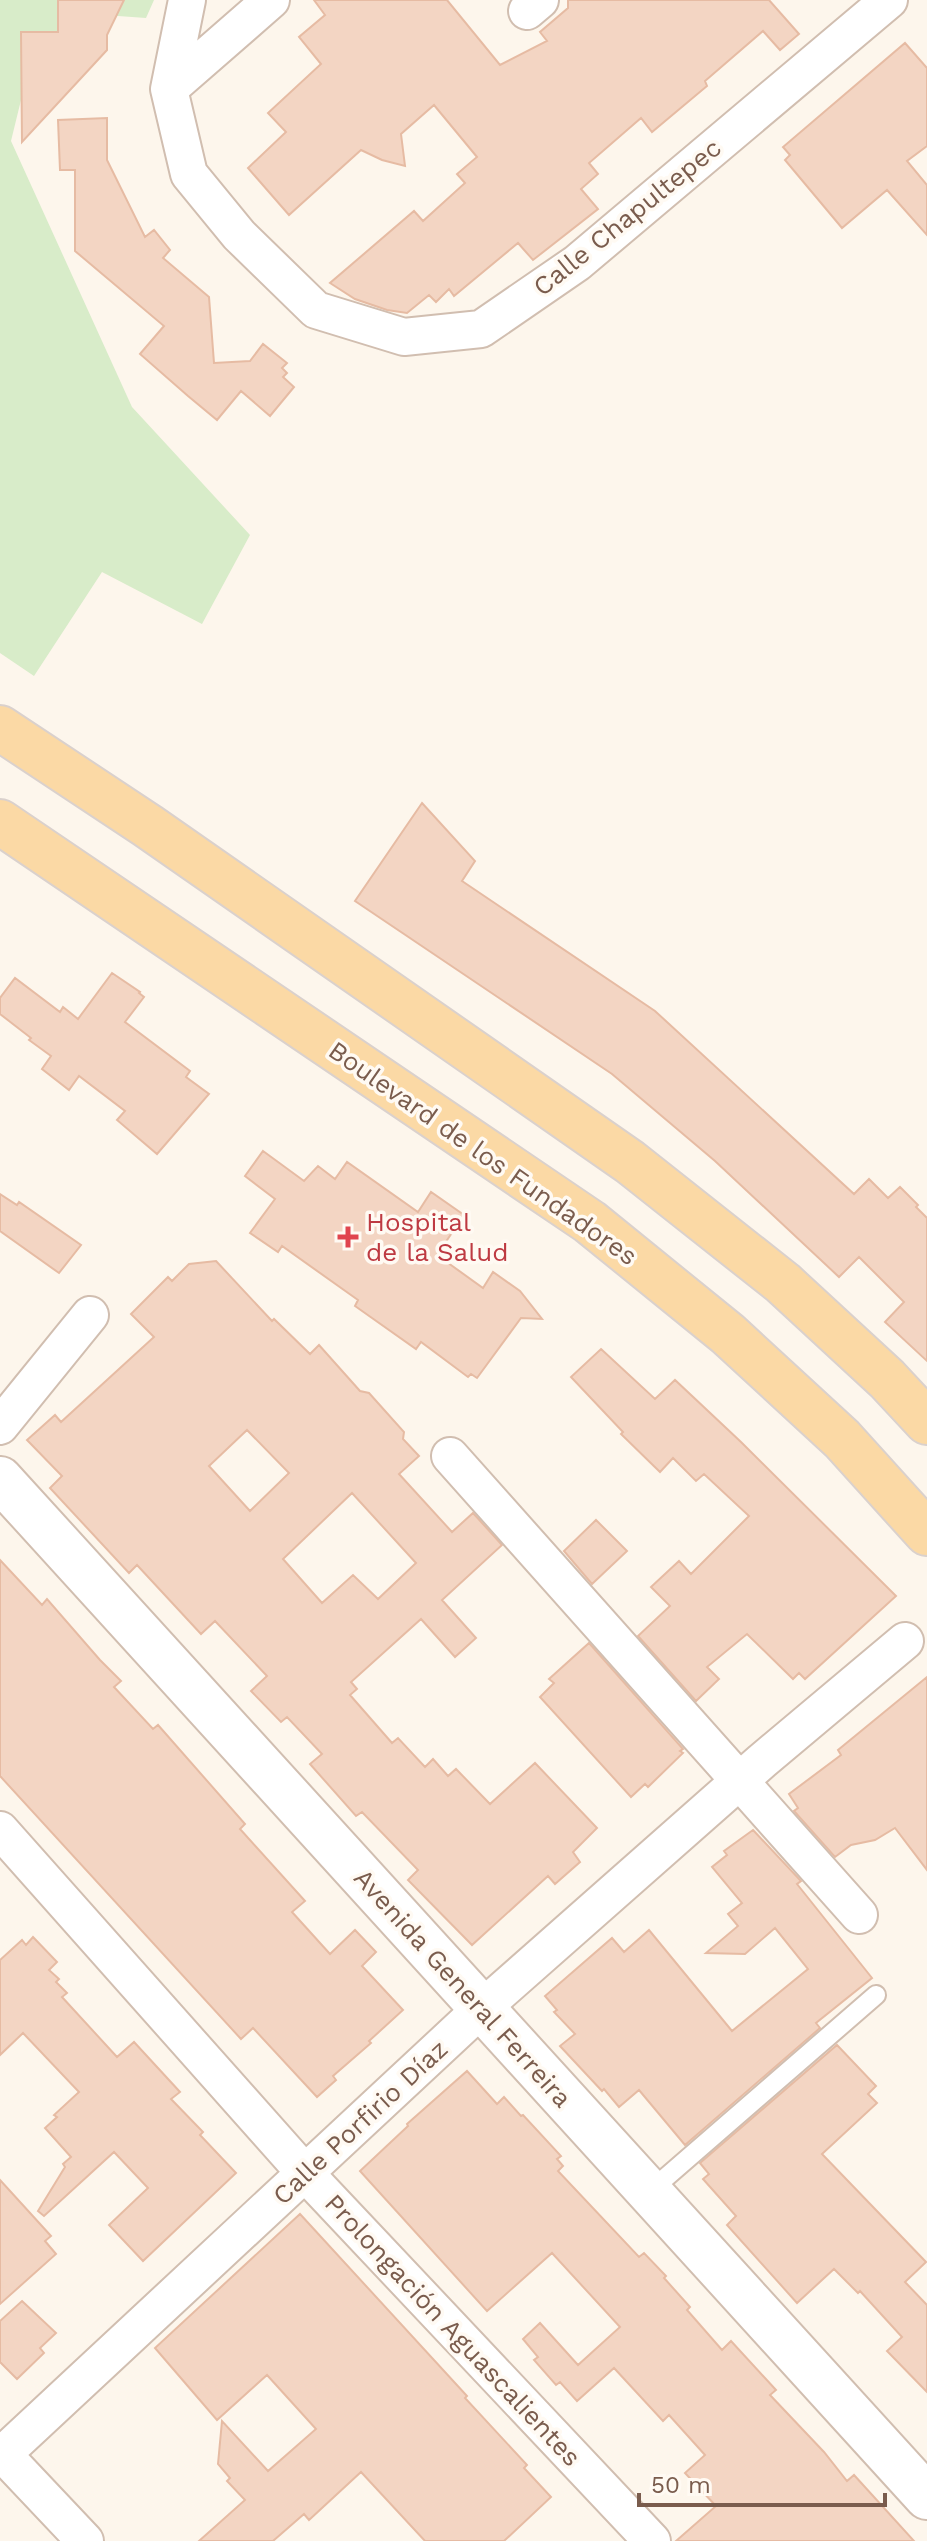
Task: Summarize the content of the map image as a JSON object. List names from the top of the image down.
{
  "streets": {
    "main road": ["Boulevard de los Fundadores"],
    "street": [
      "Calle Chapultepec",
      "Avenida General Ferreira",
      "Calle Porfirio Díaz",
      "Prolongación Aguascalientes"
    ]
  },
  "crossings": [
    ["Avenida General Ferreira", "Calle Porfirio Díaz"],
    ["Calle Porfirio Díaz", "Prolongación Aguascalientes"]
  ],
  "places": {
    "health": ["Hospital de la Salud"]
  },
  "scale_bar": "50 m"
}
